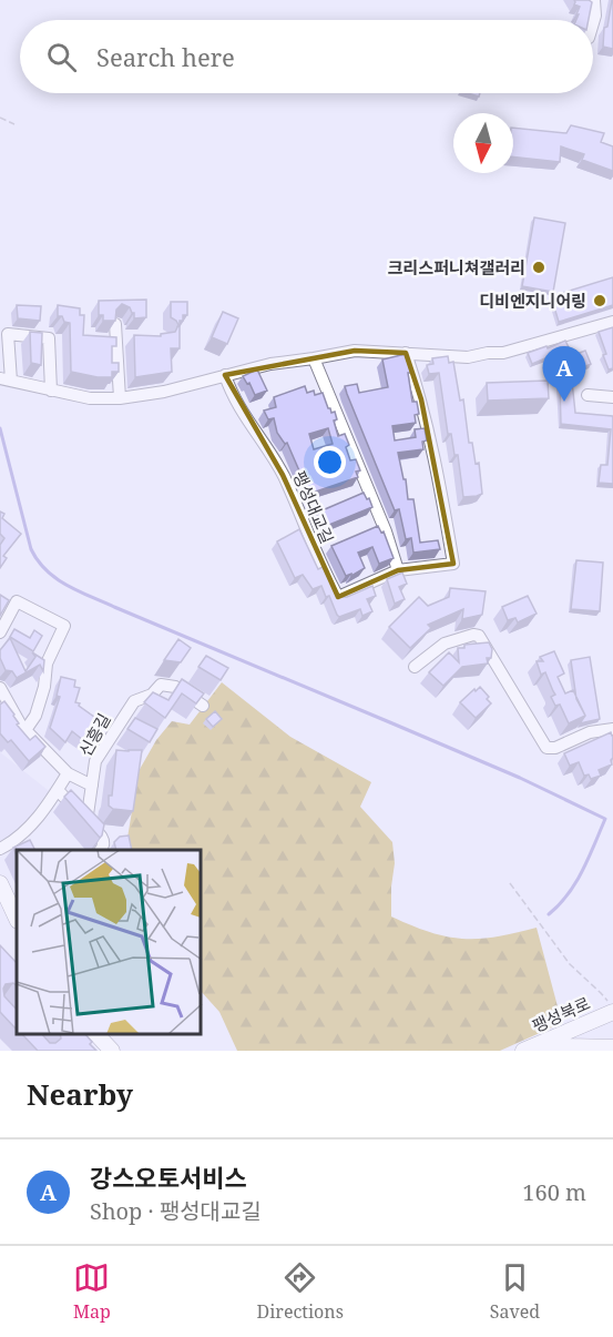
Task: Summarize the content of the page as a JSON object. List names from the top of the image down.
{
  "streets": {
    "main road": ["팽성북로"],
    "street": ["팽성대교길", "신흥길"]
  },
  "places": ["크리스퍼니쳐갤러리", "디비엔지니어링"],
  "north": "bottom",
  "page": {
    "search": "Search here",
    "pins": "A",
    "heading": "Nearby",
    "list": [
      {
        "mark": "A",
        "name": "강스오토서비스",
        "note": "Shop · 팽성대교길",
        "value": "160 m"
      }
    ],
    "nav": ["Map", "Directions", "Saved"]
  }
}
